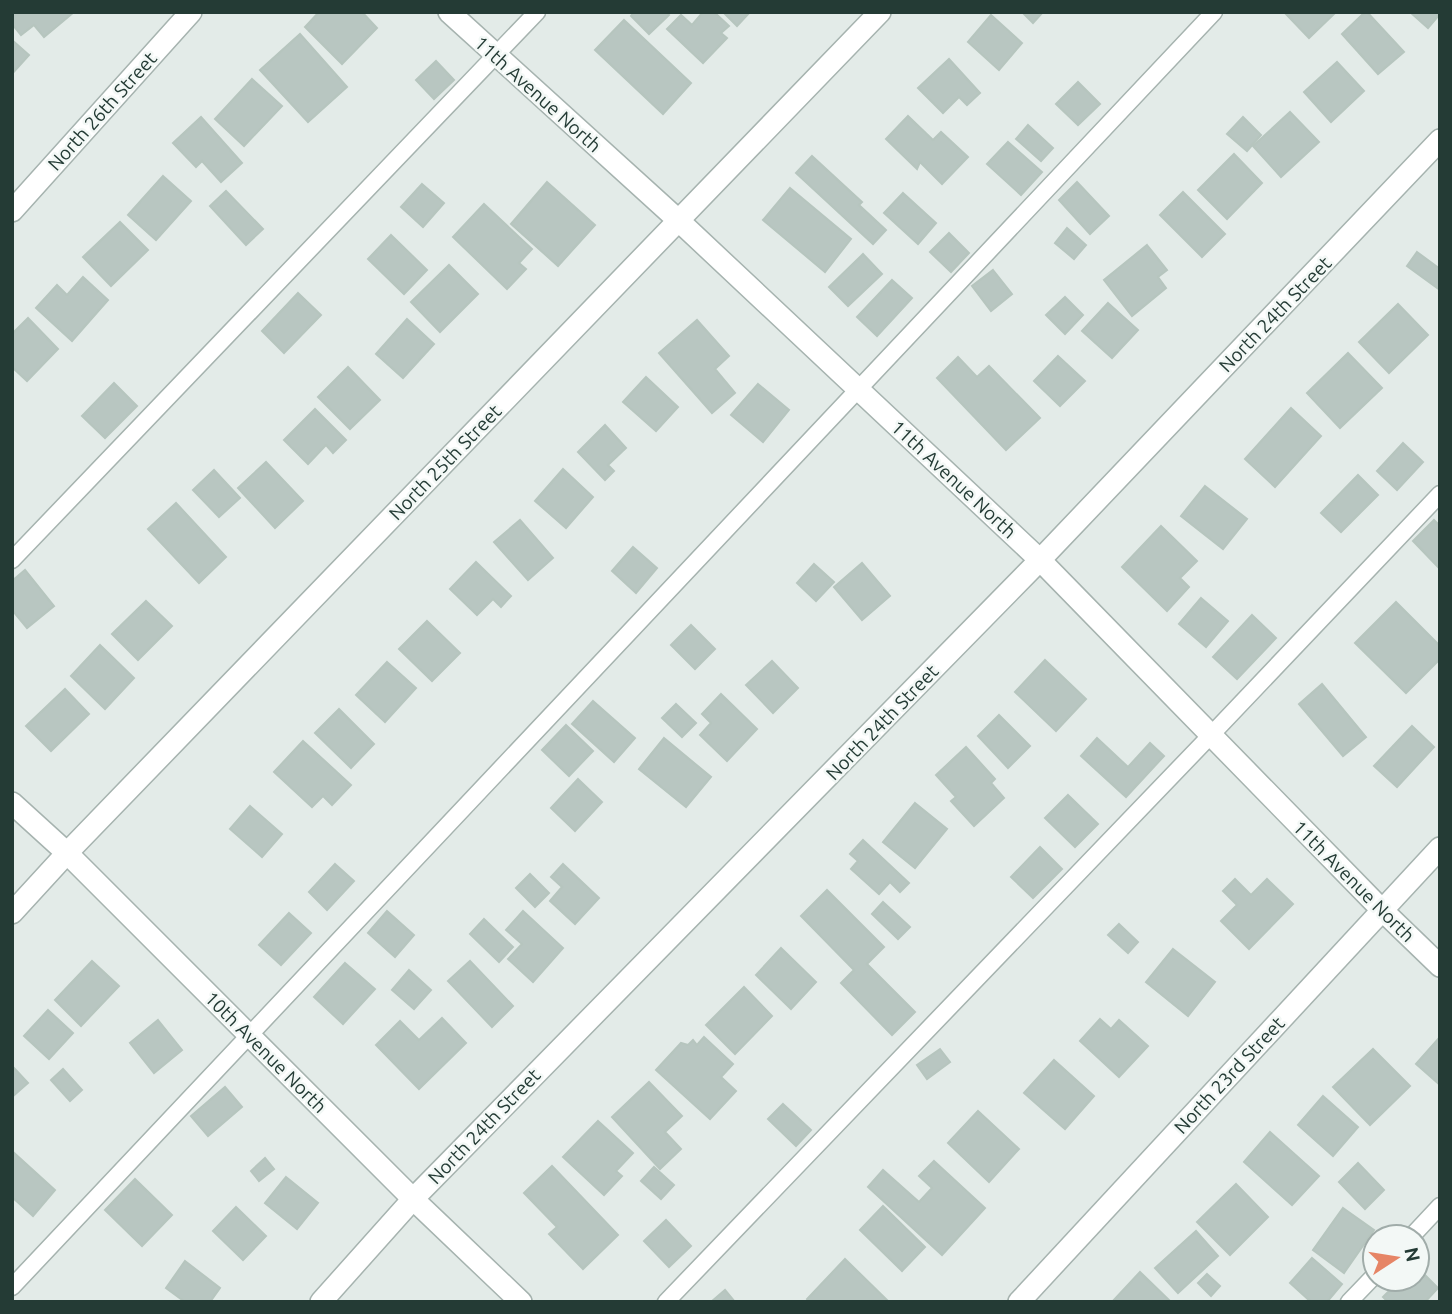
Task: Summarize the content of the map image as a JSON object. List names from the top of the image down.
{
  "streets": {
    "street": [
      "11th Avenue North",
      "North 26th Street",
      "North 24th Street",
      "North 25th Street",
      "10th Avenue North",
      "North 23rd Street"
    ]
  },
  "crossings": [
    ["11th Avenue North", "North 24th Street"],
    ["11th Avenue North", "North 25th Street"],
    ["11th Avenue North", "North 23rd Street"],
    ["North 24th Street", "10th Avenue North"],
    ["North 25th Street", "10th Avenue North"]
  ],
  "north": "right"
}
